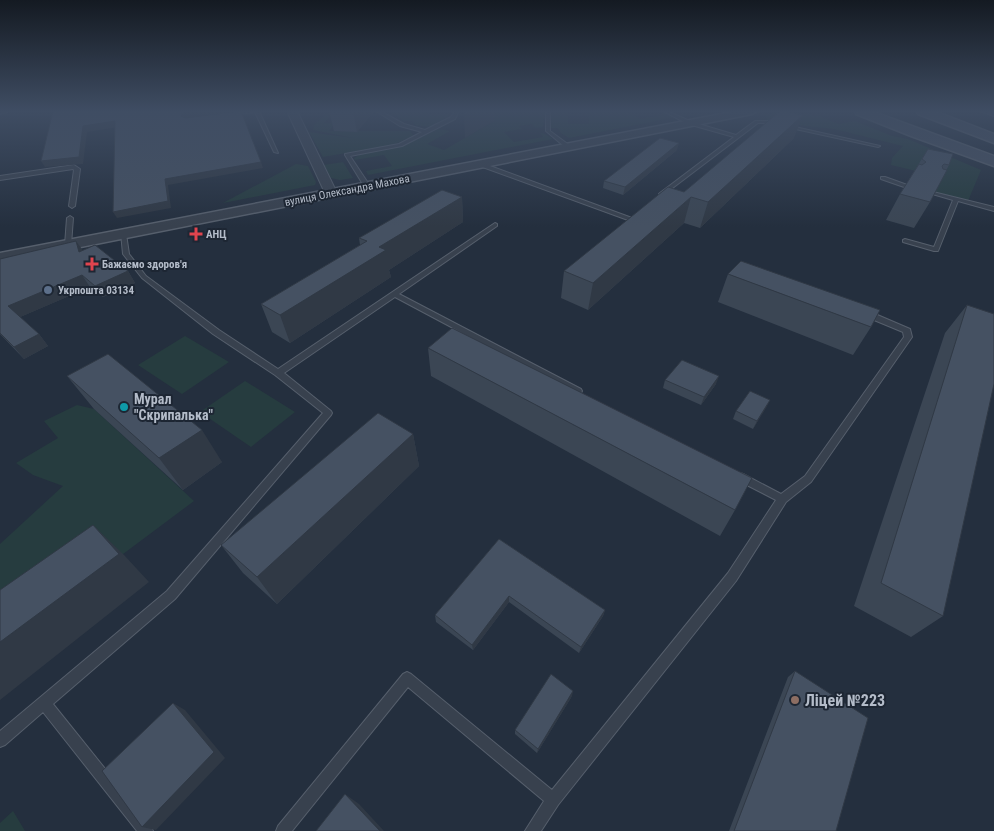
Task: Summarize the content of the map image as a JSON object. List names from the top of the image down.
{
  "streets": {
    "street": ["вулиця Олександра Махова"]
  },
  "places": {
    "health": ["АНЦ", "Бажаємо здоров'я"],
    "other": ["Укрпошта 03134", "Мурал \"Скрипалька\"", "Ліцей №223"]
  }
}
